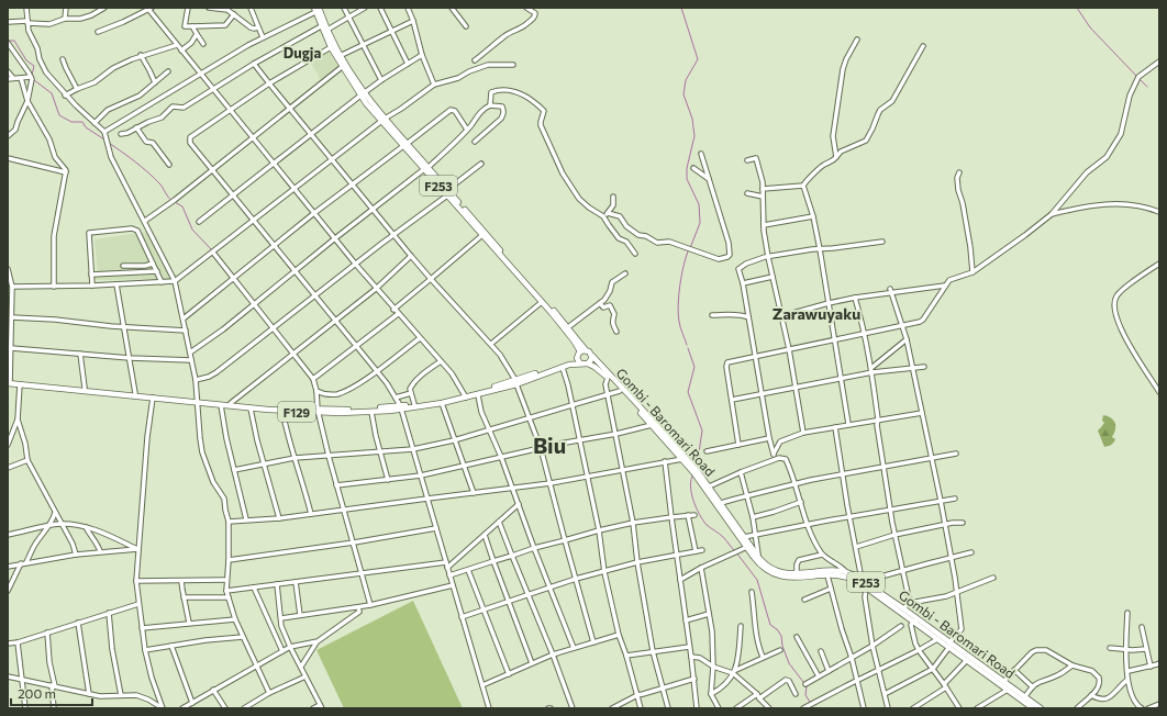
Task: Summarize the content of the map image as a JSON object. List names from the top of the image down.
{
  "streets": {
    "main road": ["F253", "F129", "Gombi - Baromari Road"]
  },
  "crossings": [
    ["F253", "F129"],
    ["F253", "Gombi - Baromari Road"]
  ],
  "districts": ["Dugja", "Zarawuyaku", "Biu"],
  "scale_bar": "200 m"
}
